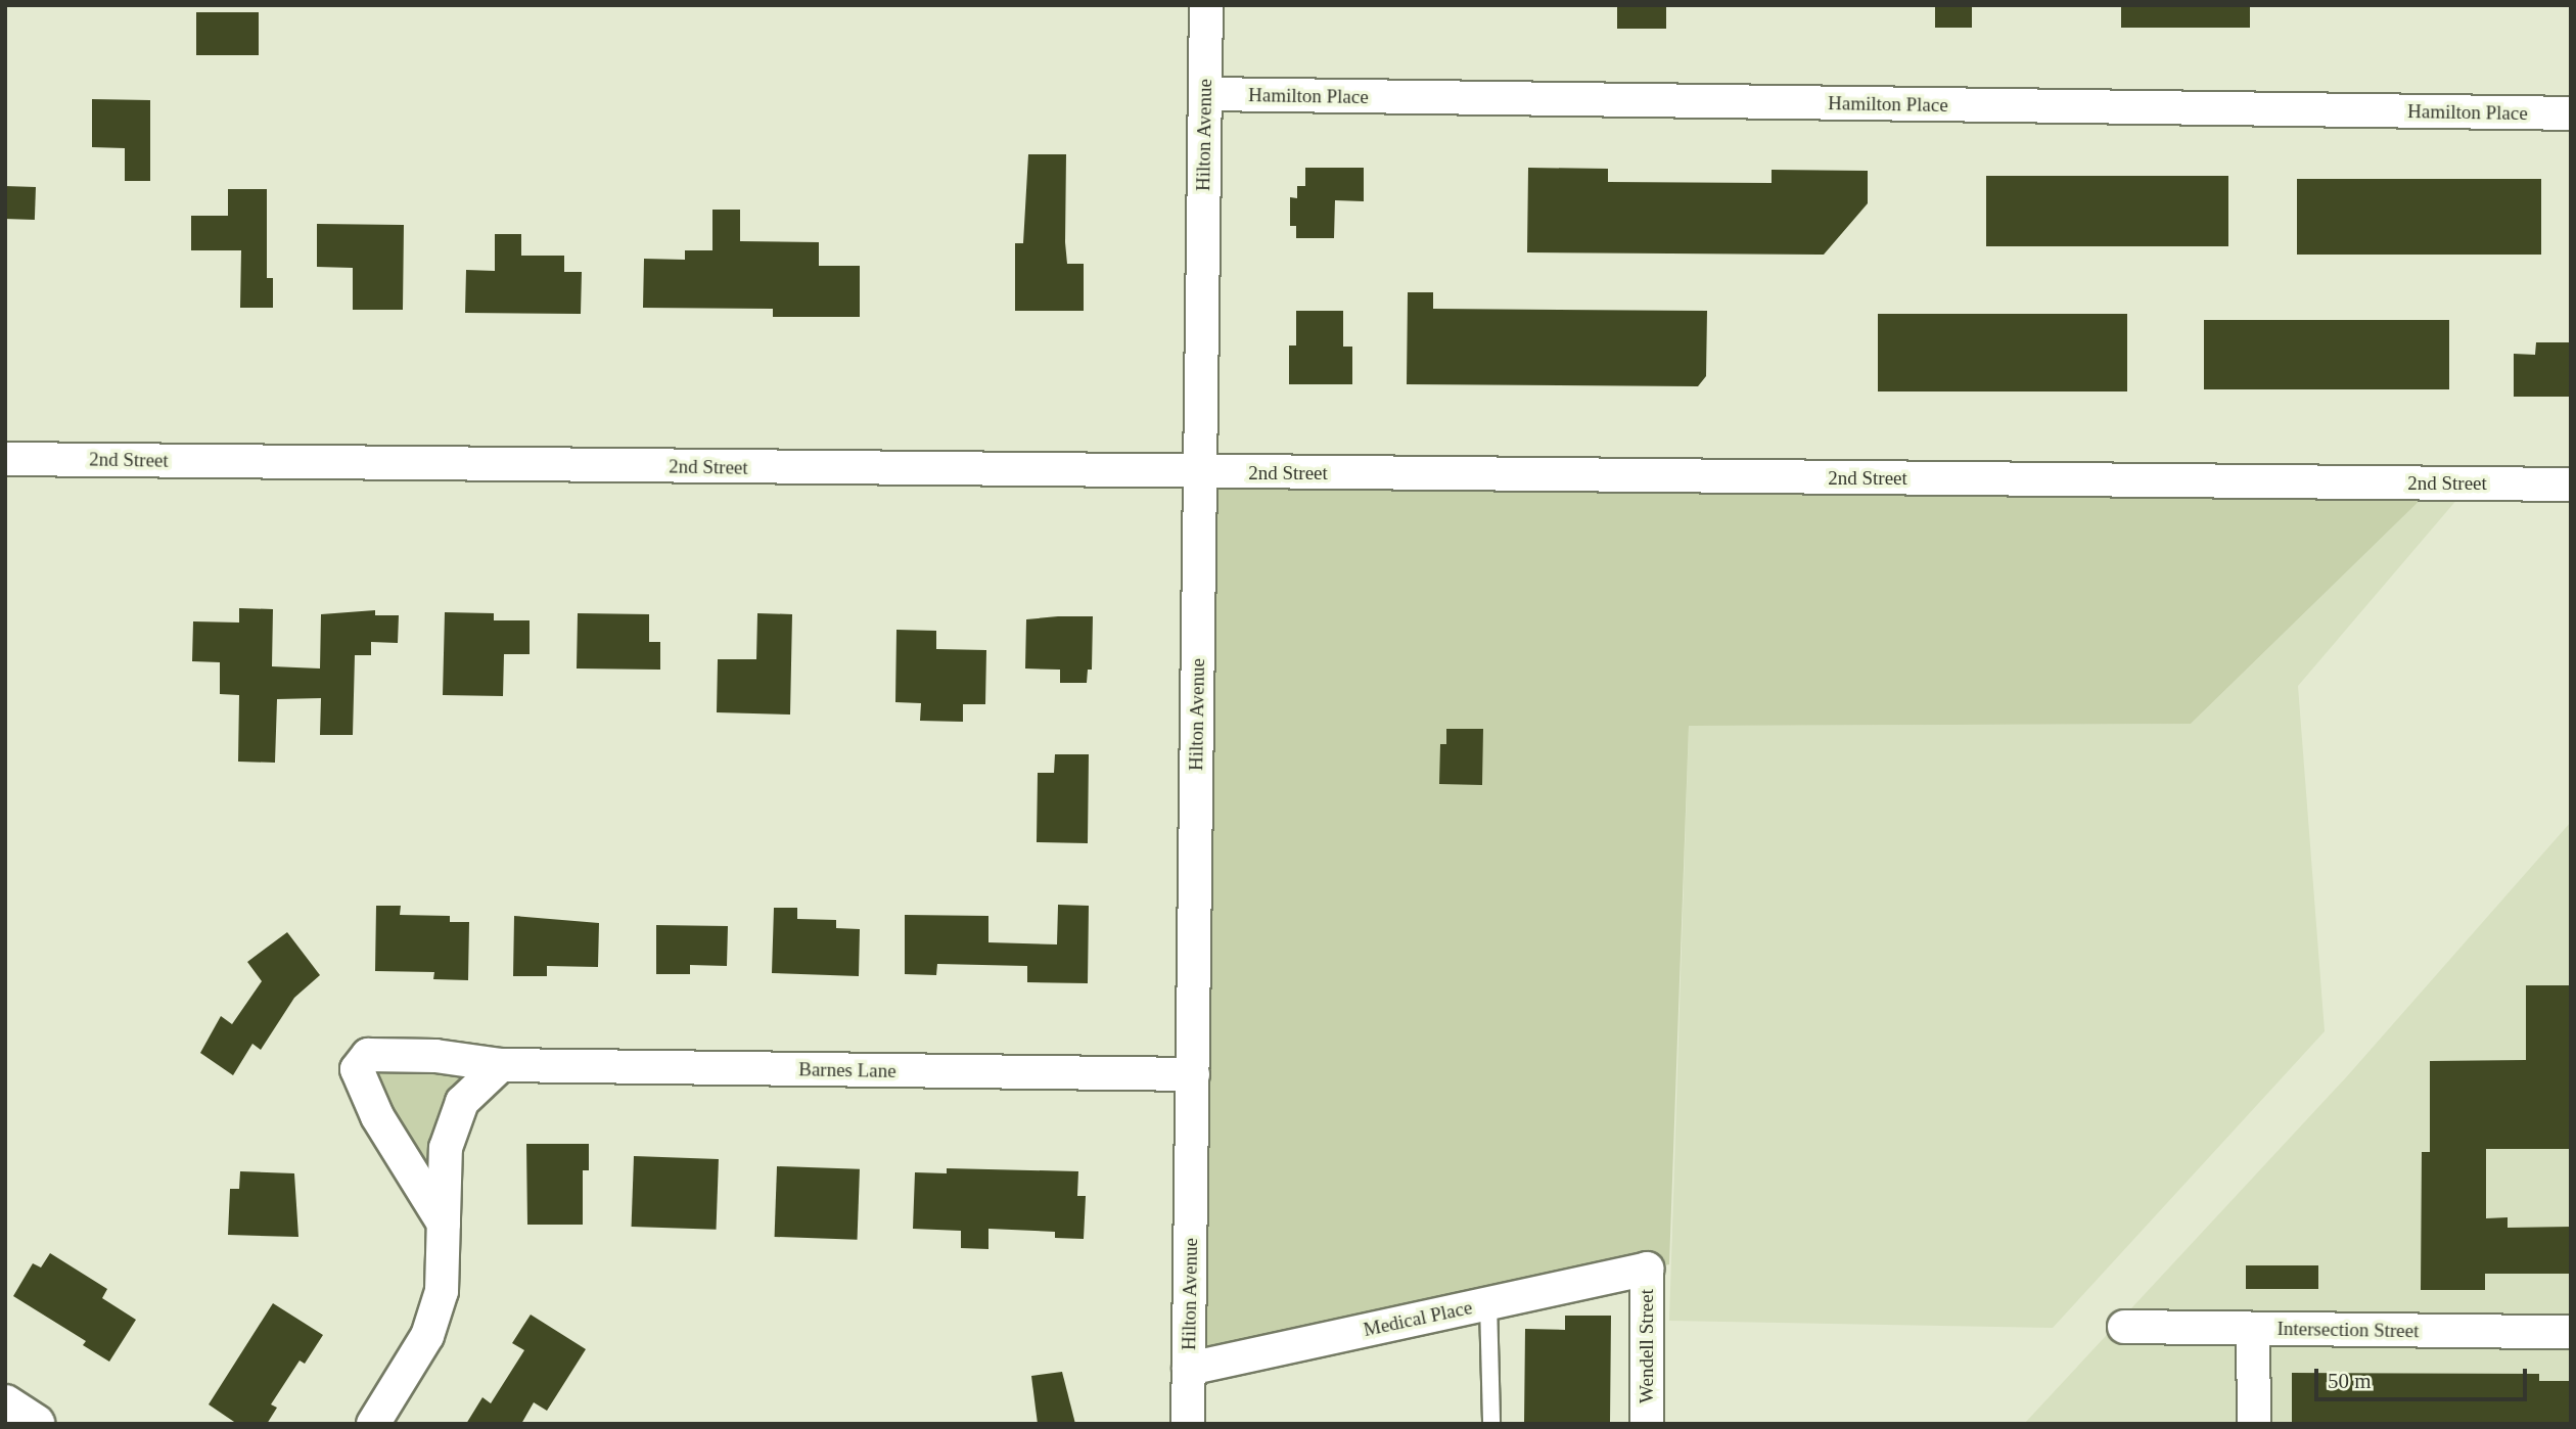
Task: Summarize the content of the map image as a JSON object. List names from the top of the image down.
{
  "streets": {
    "street": [
      "Hamilton Place",
      "Hilton Avenue",
      "2nd Street",
      "Barnes Lane",
      "Medical Place",
      "Intersection Street",
      "Wendell Street"
    ]
  },
  "crossings": [
    ["Hamilton Place", "Hilton Avenue"],
    ["Hilton Avenue", "2nd Street"],
    ["Hilton Avenue", "Barnes Lane"],
    ["Hilton Avenue", "Medical Place"],
    ["Medical Place", "Wendell Street"]
  ],
  "scale_bar": "50 m"
}
